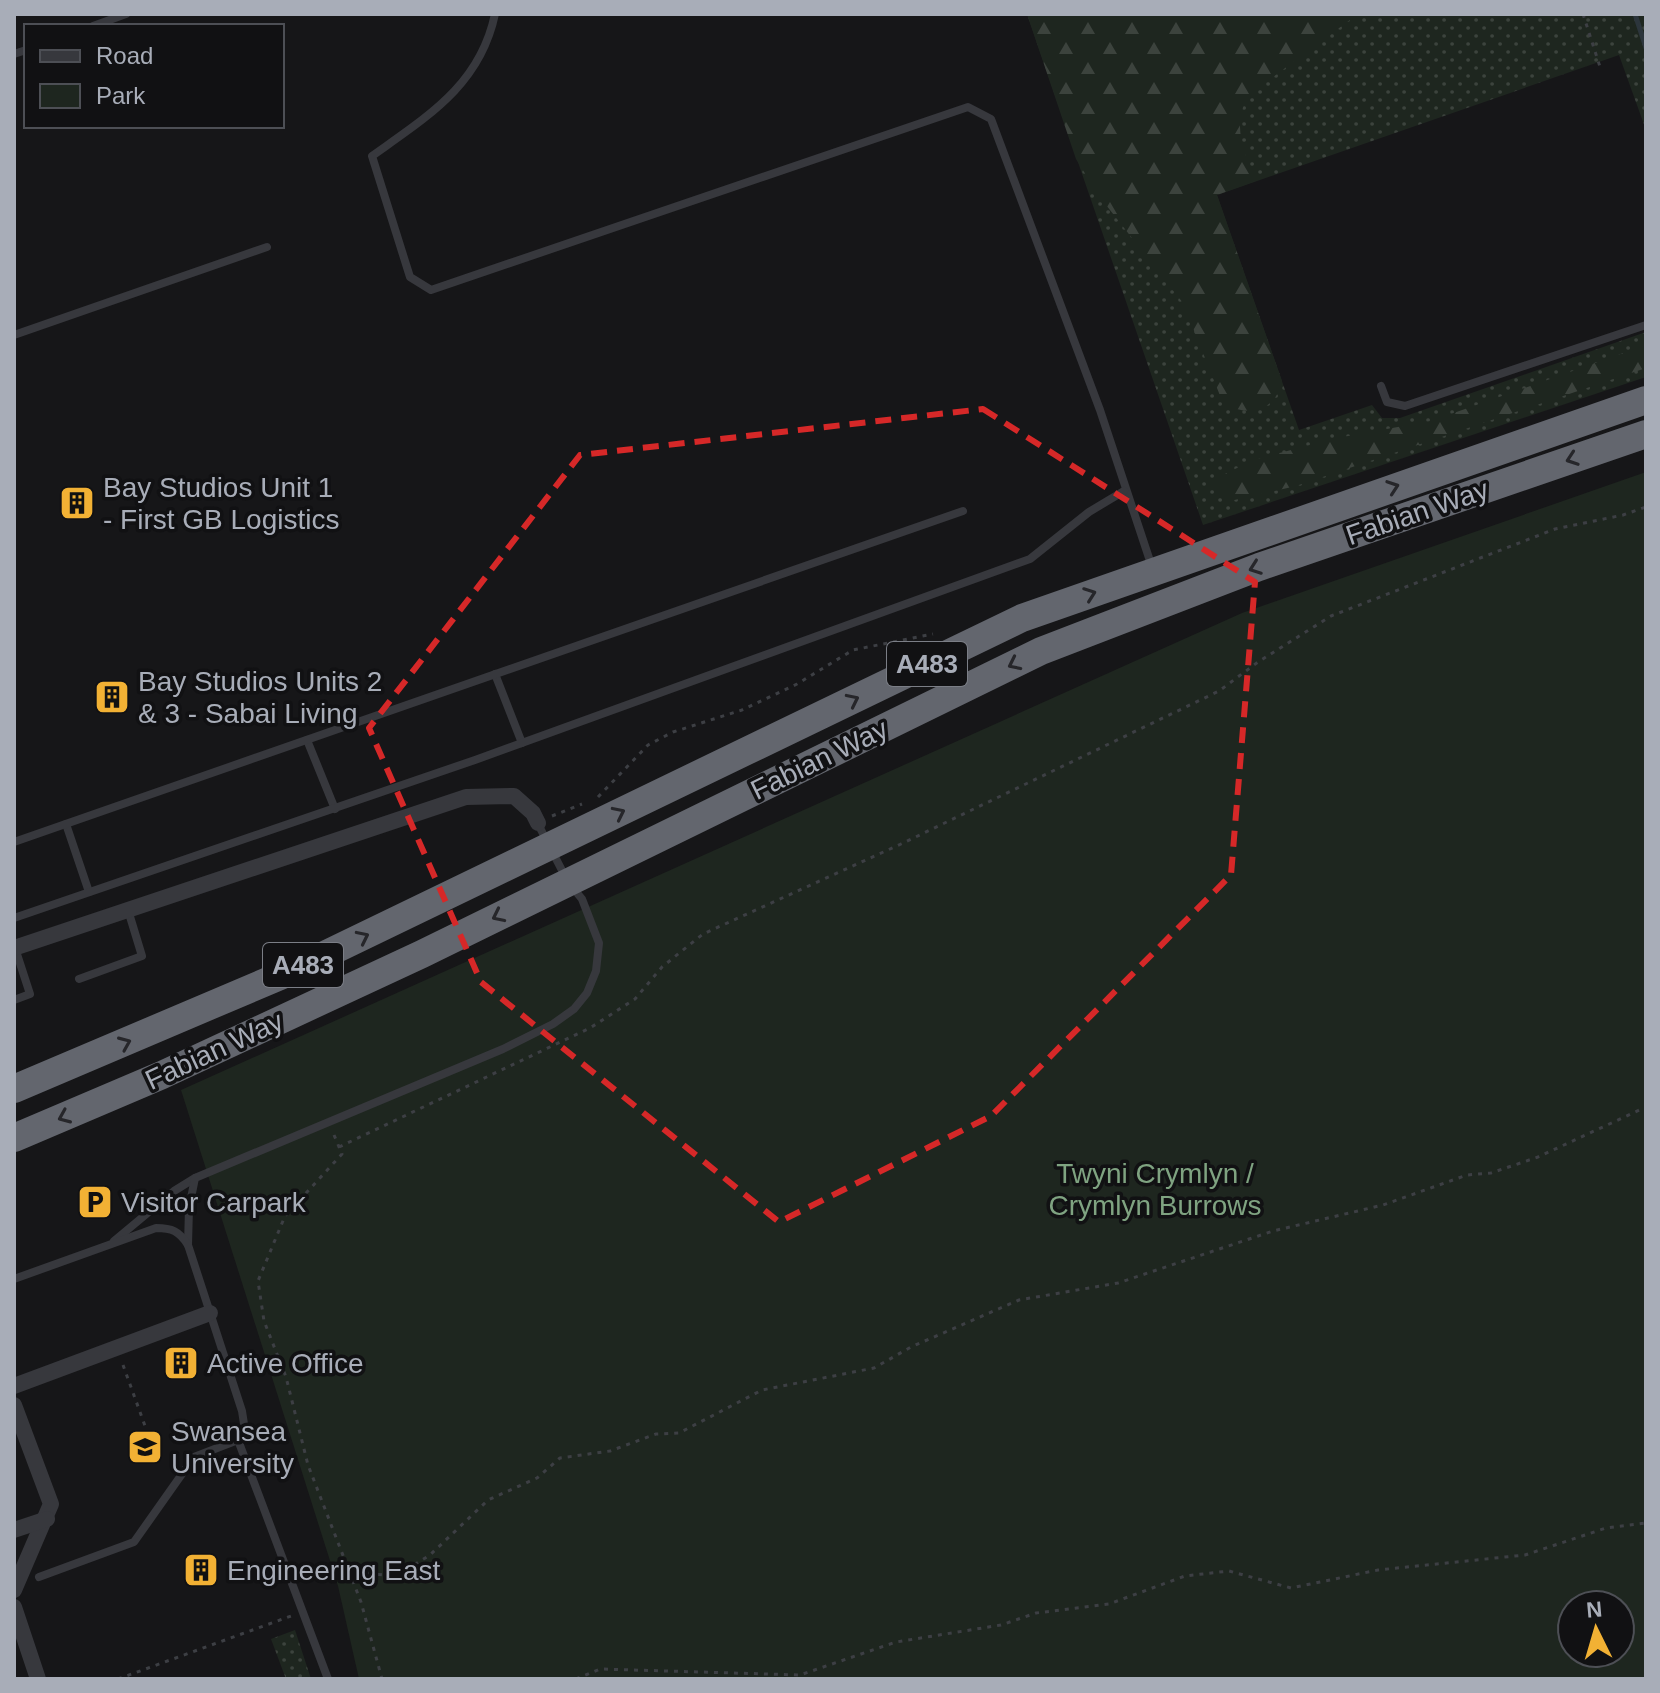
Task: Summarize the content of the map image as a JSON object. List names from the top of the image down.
{
  "streets": {
    "highway": ["Fabian Way", "A483"]
  },
  "parks": ["Twyni Crymlyn / Crymlyn Burrows"],
  "places": {
    "building": [
      "Bay Studios Unit 1 - First GB Logistics",
      "Bay Studios Units 2 & 3 - Sabai Living",
      "Active Office",
      "Engineering East"
    ],
    "parking": ["Visitor Carpark"],
    "school or university": ["Swansea University"]
  },
  "legend": ["Road", "Park"],
  "north": "top"
}
